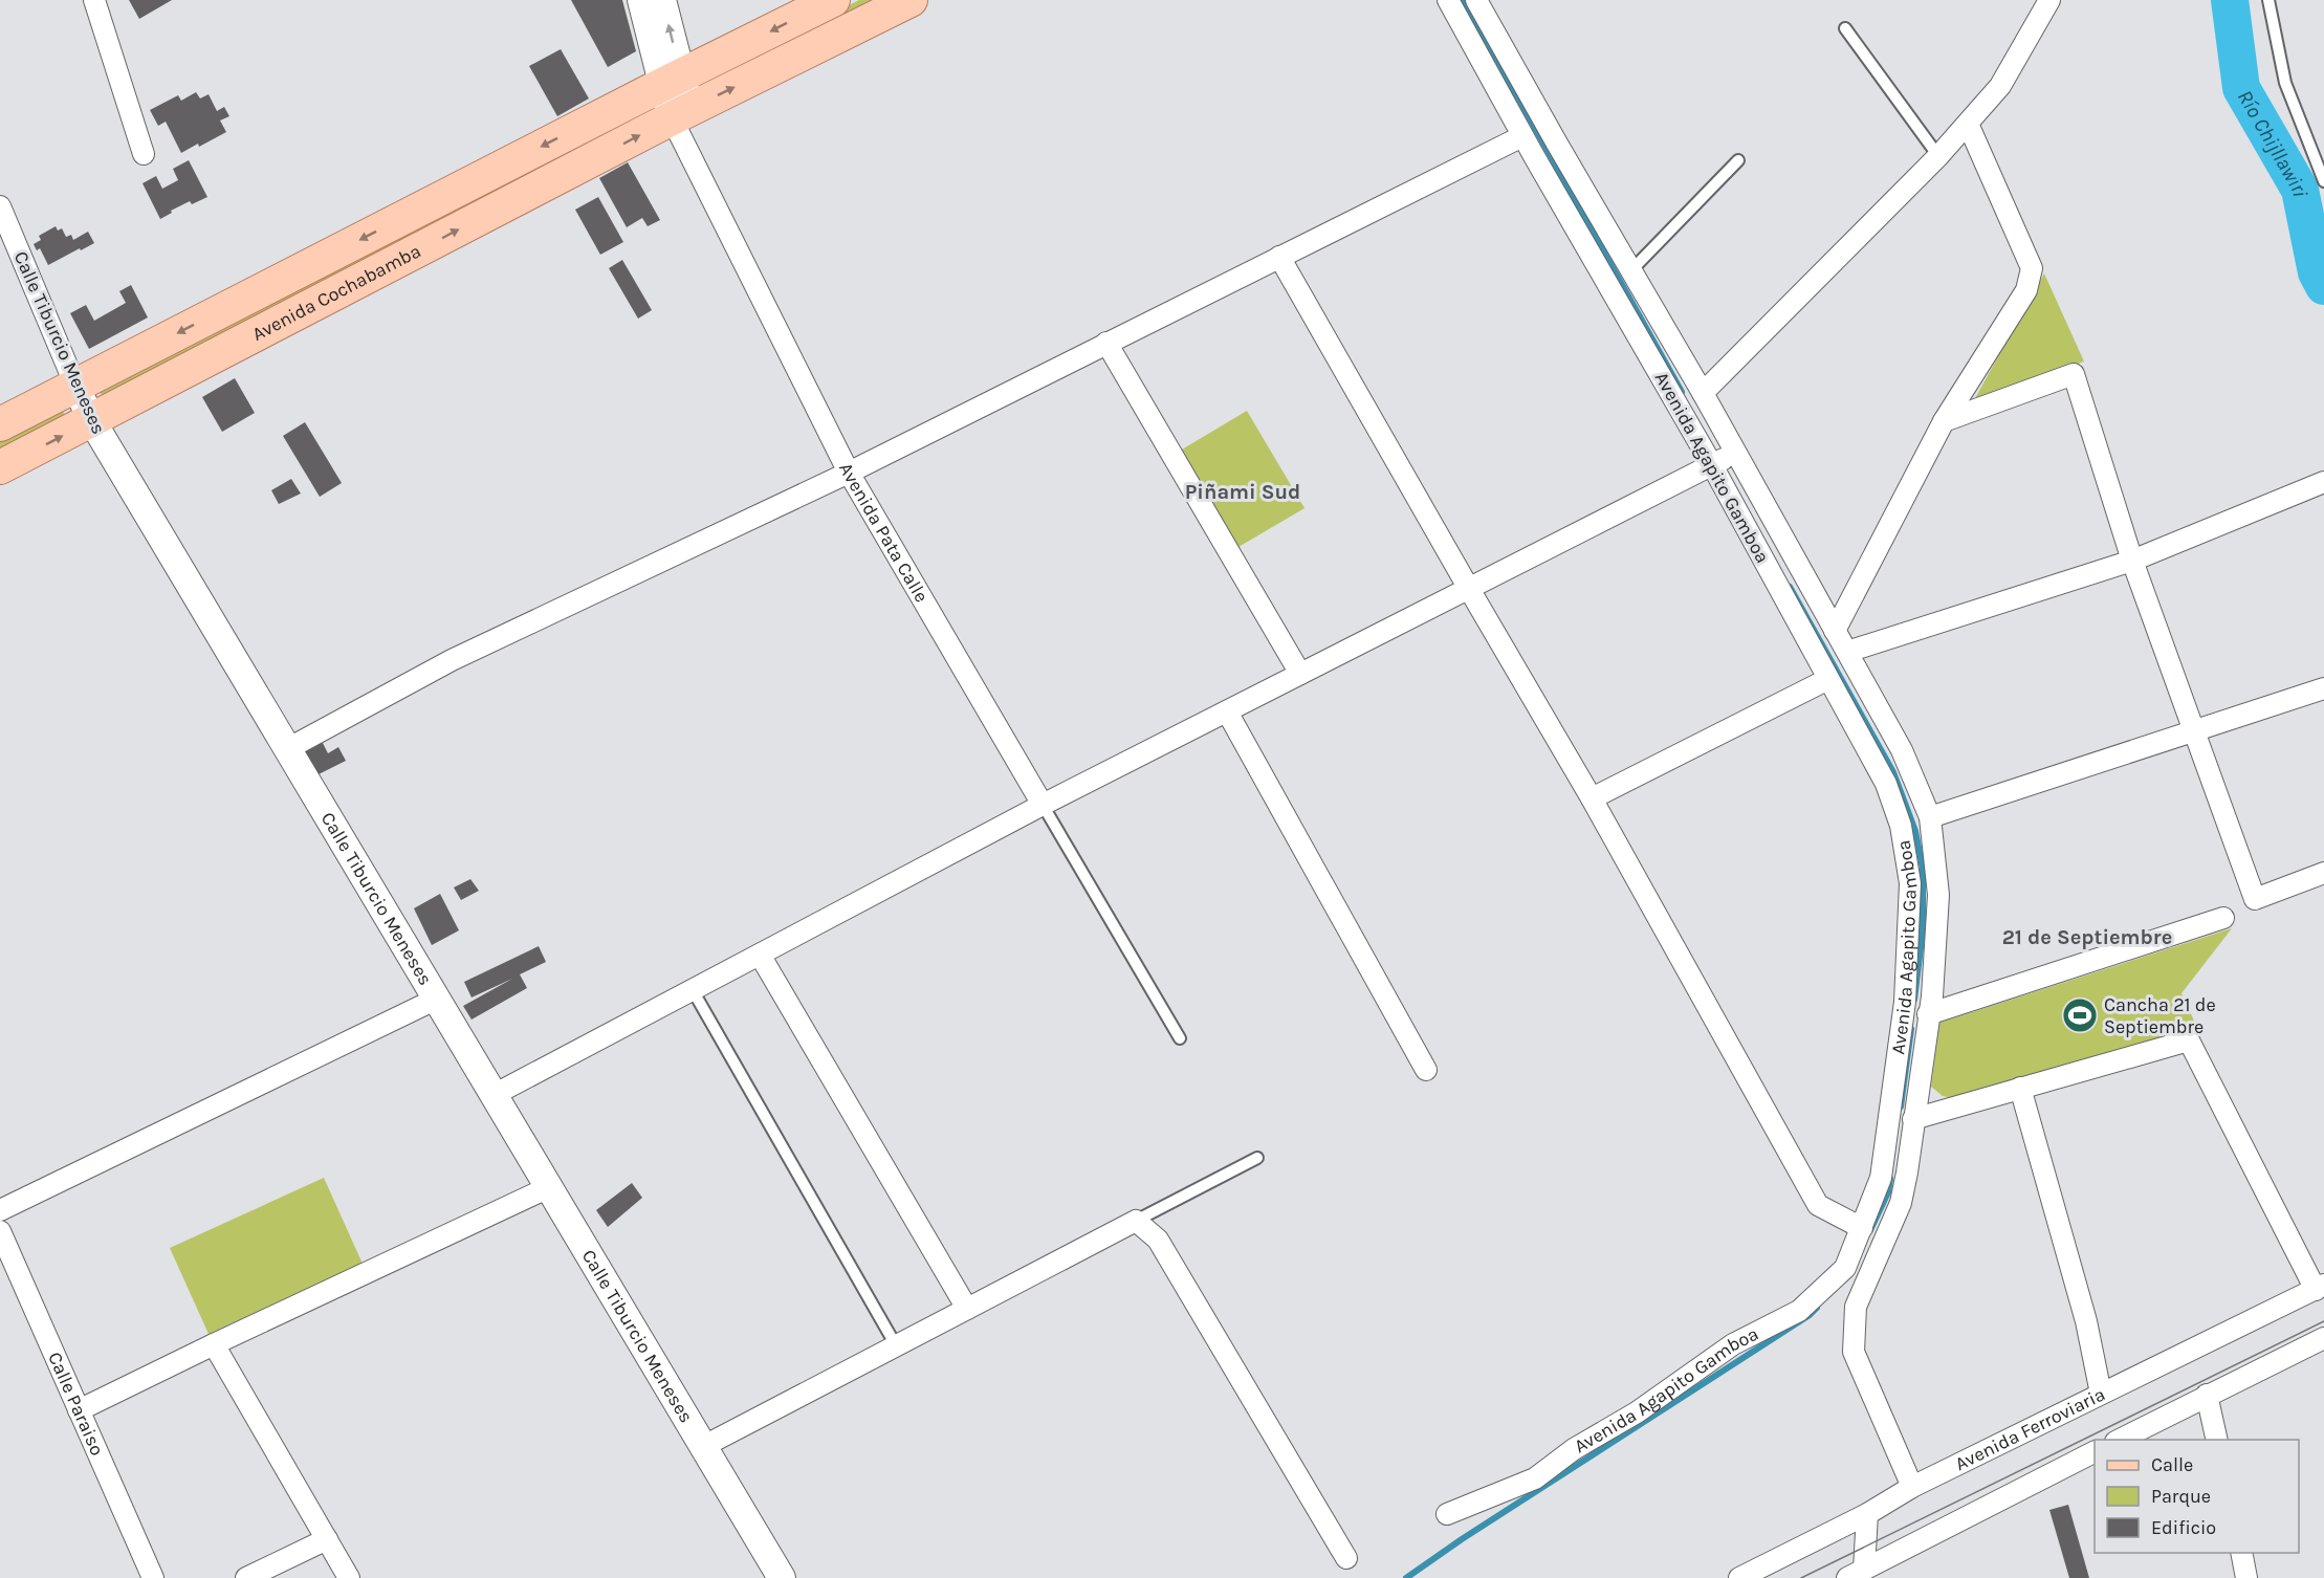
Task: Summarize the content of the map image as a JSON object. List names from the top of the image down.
{
  "streets": {
    "main road": ["Avenida Cochabamba"],
    "street": [
      "Calle Tiburcio Meneses",
      "Avenida Agapito Gamboa",
      "Avenida Pata Calle",
      "Calle Paraiso",
      "Avenida Ferroviaria"
    ]
  },
  "crossings": [
    ["Avenida Cochabamba", "Calle Tiburcio Meneses"],
    ["Avenida Cochabamba", "Avenida Pata Calle"],
    ["Avenida Agapito Gamboa", "Avenida Ferroviaria"]
  ],
  "districts": ["Piñami Sud", "21 de Septiembre"],
  "water": ["Río Chijllawiri"],
  "places": {
    "sports": ["Cancha 21 de Septiembre"]
  },
  "legend": ["Calle", "Parque", "Edificio"]
}
